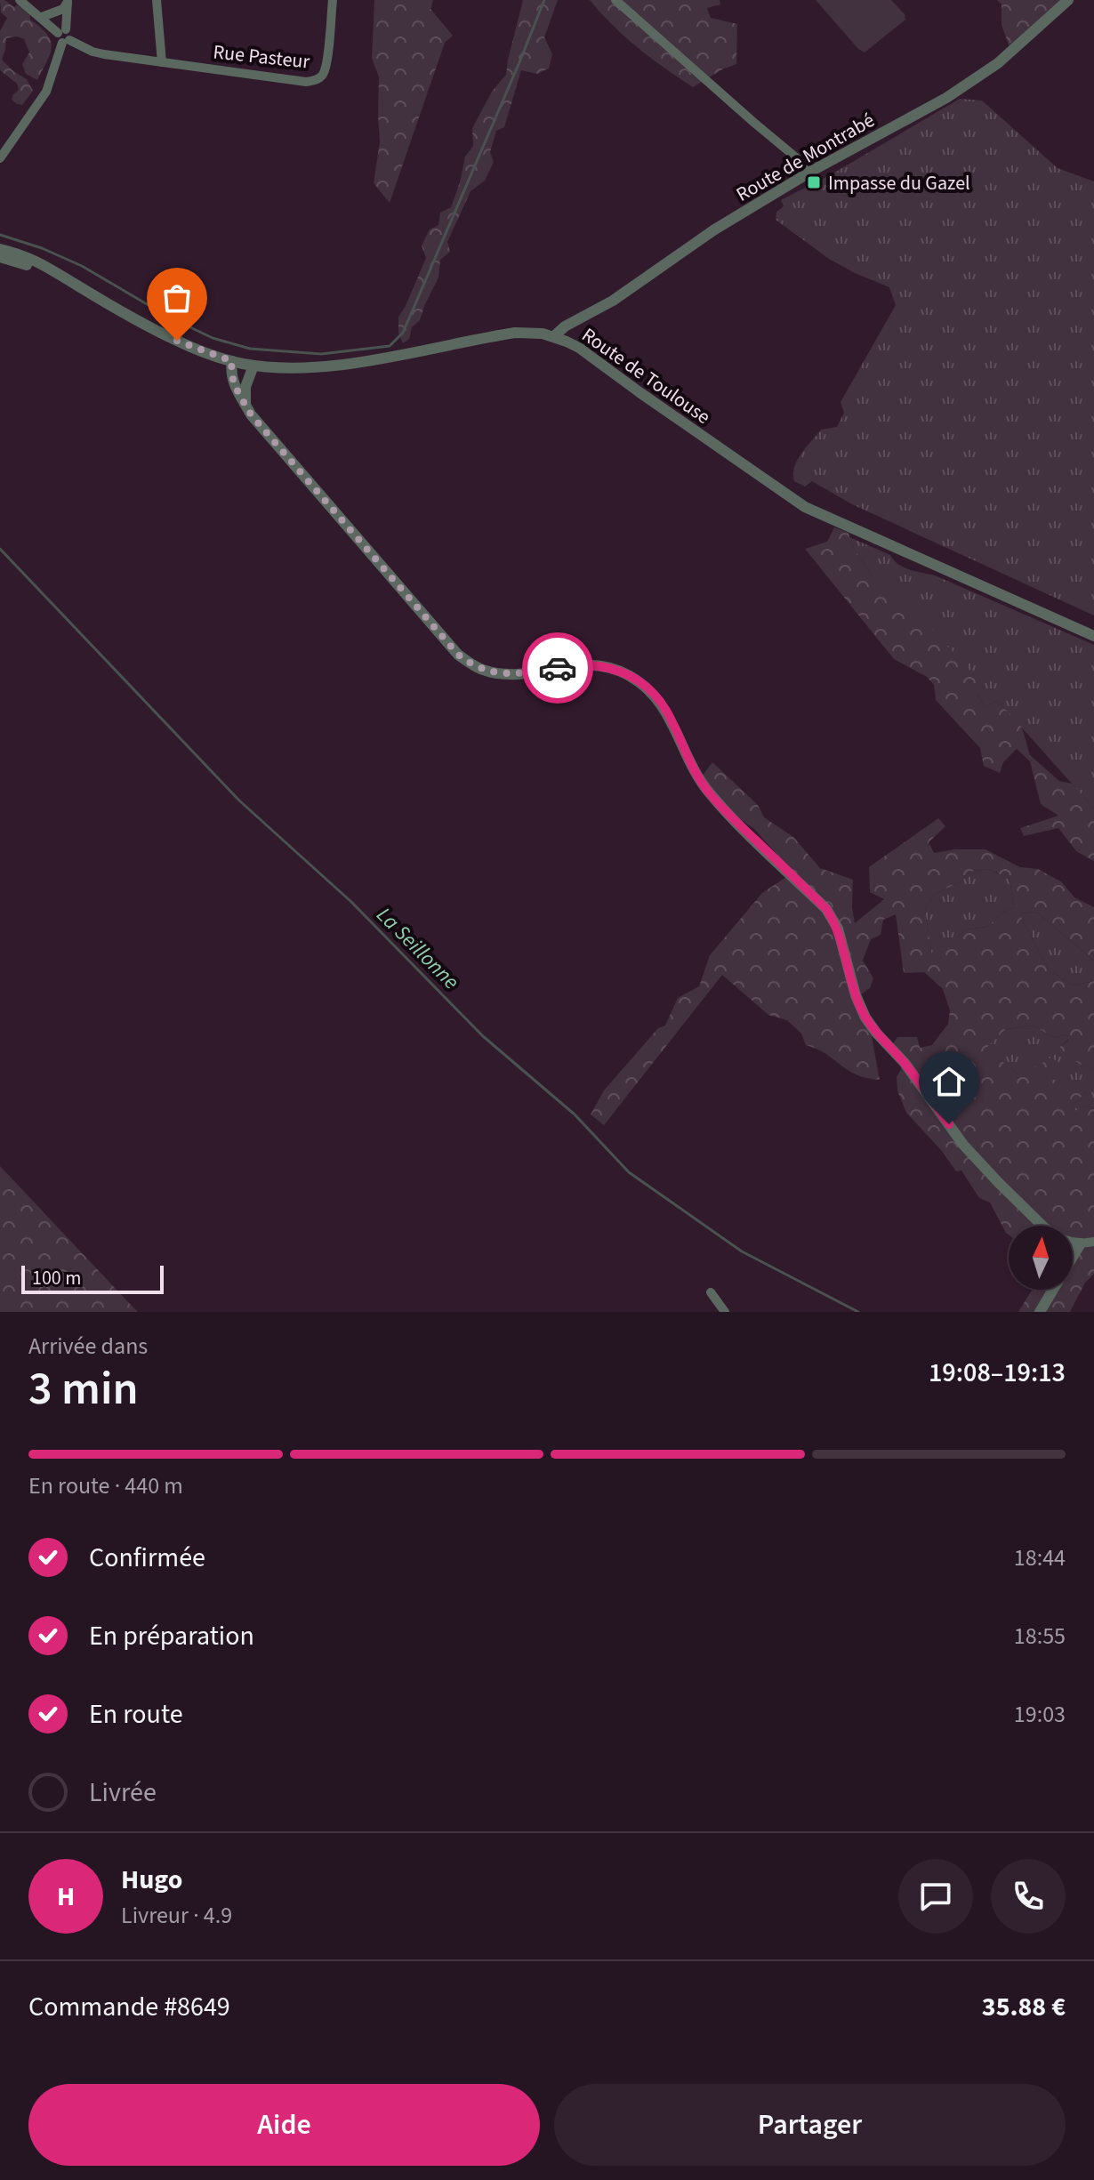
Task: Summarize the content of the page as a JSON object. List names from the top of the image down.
{
  "streets": {
    "street": ["Rue Pasteur", "Route de Montrabé", "Route de Toulouse"]
  },
  "crossings": [
    ["Route de Montrabé", "Route de Toulouse"]
  ],
  "water": ["La Seillonne"],
  "places": {
    "transit": ["Impasse du Gazel"]
  },
  "scale_bar": "100 m",
  "north": "top",
  "page": {
    "scale": "100 m",
    "heading": ["3 min", "Arrivée dans", "19:08–19:13"],
    "panel": [
      "Hugo",
      "Livreur · 4.9",
      "Commande #8649",
      "35.88 €"
    ],
    "bar": "En route · 440 m",
    "list": [
      ["Confirmée", "18:44"],
      ["En préparation", "18:55"],
      ["En route", "19:03"],
      "Livrée"
    ],
    "round": "H",
    "buttons": ["Aide", "Partager"]
  }
}
